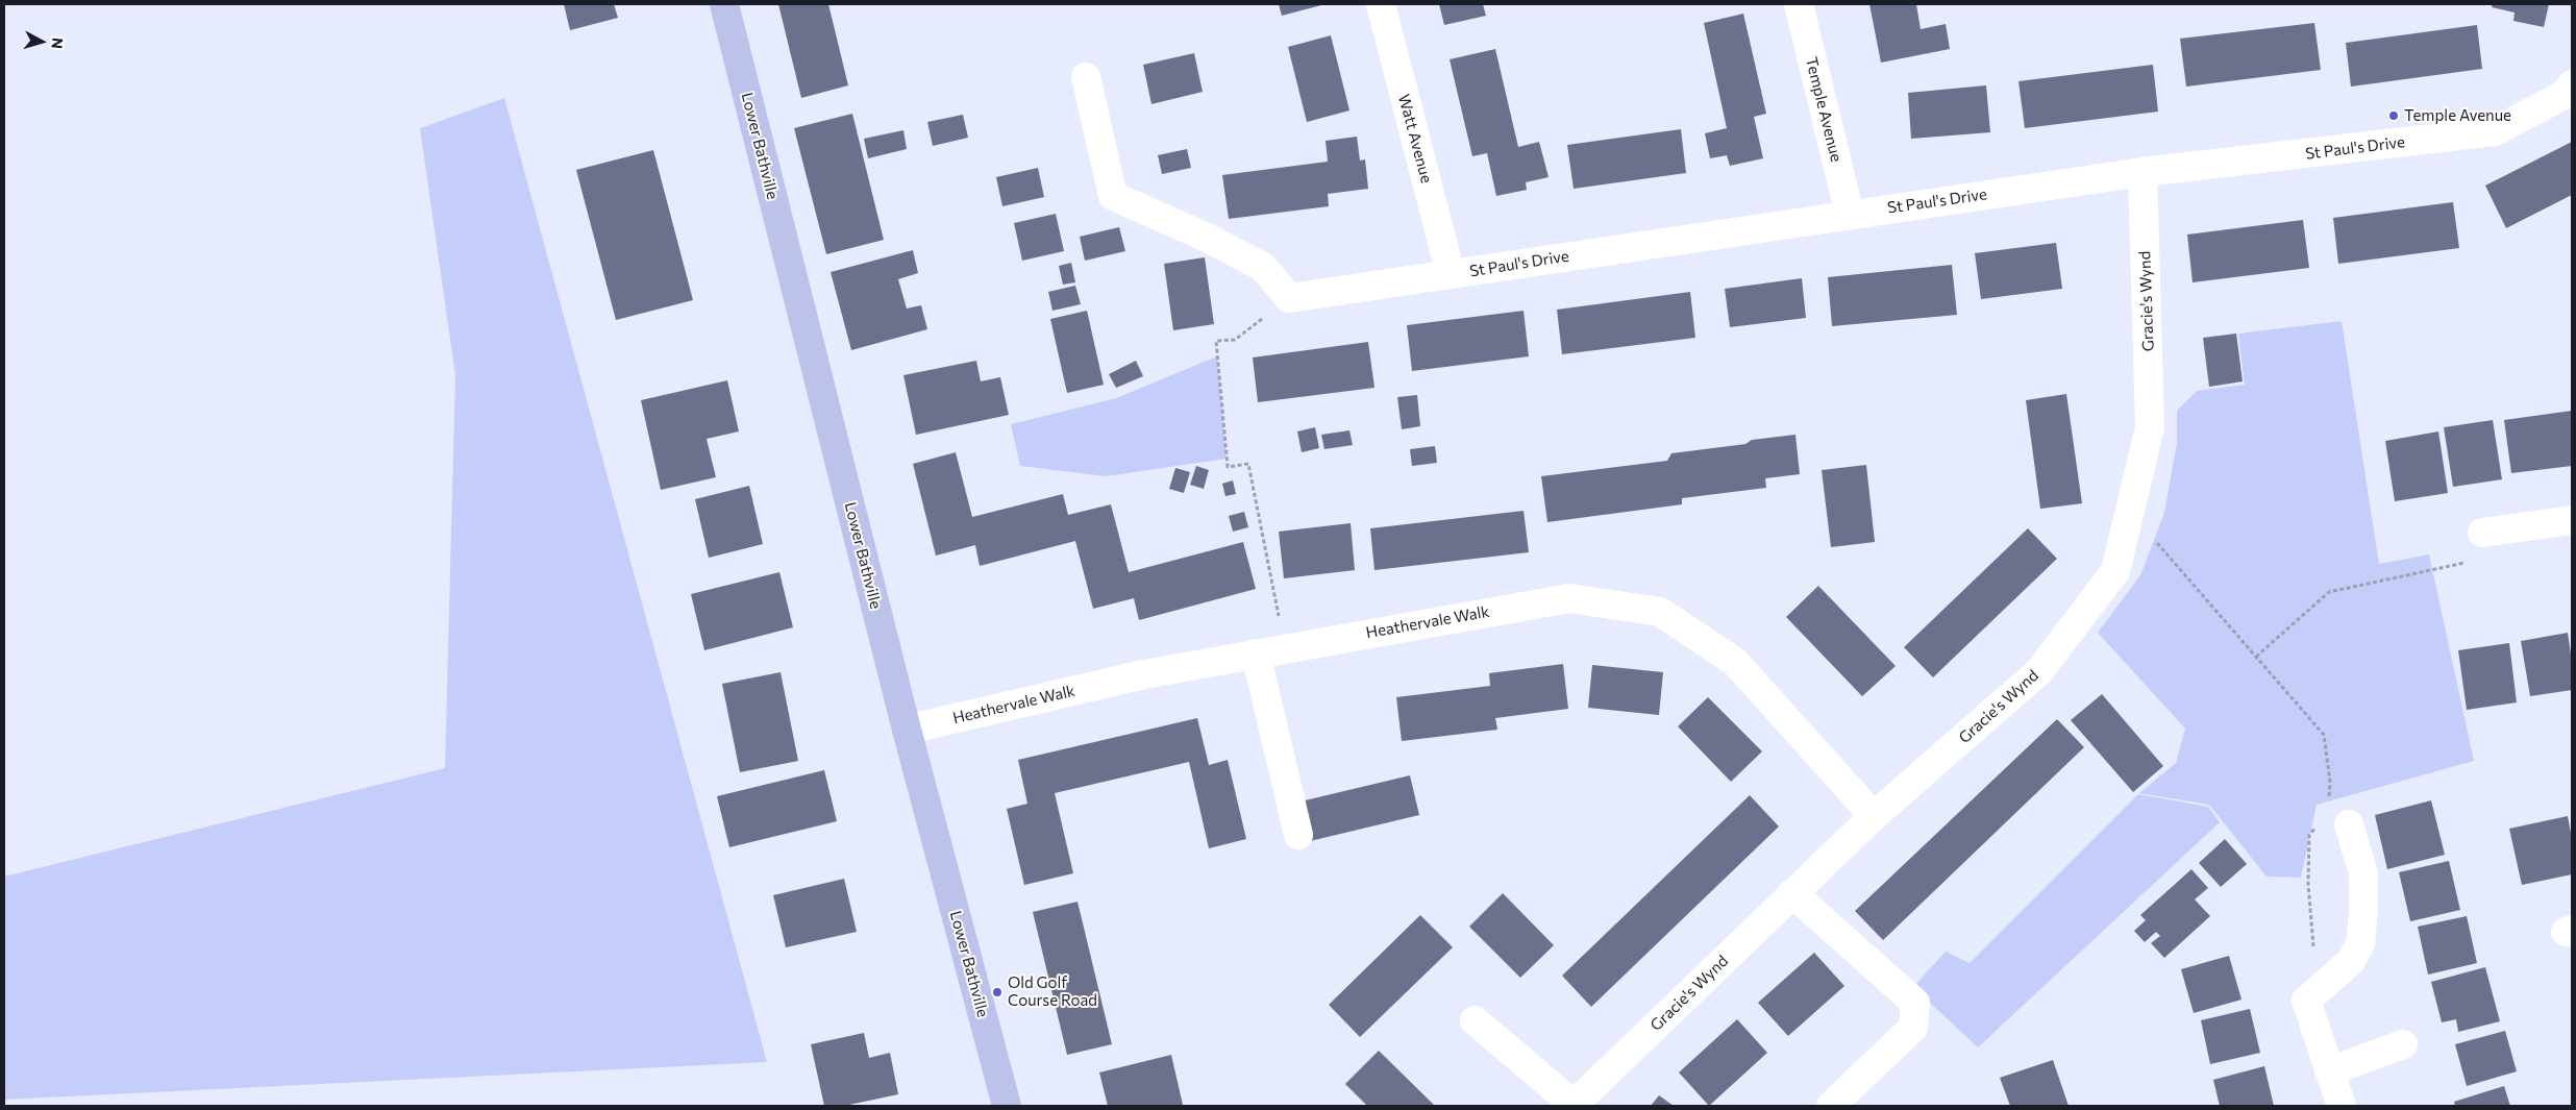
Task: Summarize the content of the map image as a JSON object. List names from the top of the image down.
{
  "streets": {
    "main road": ["Lower Bathville"],
    "street": [
      "Temple Avenue",
      "Watt Avenue",
      "St Paul's Drive",
      "Gracie's Wynd",
      "Heathervale Walk"
    ]
  },
  "crossings": [
    ["Temple Avenue", "St Paul's Drive"],
    ["Watt Avenue", "St Paul's Drive"],
    ["Lower Bathville", "Heathervale Walk"],
    ["St Paul's Drive", "Gracie's Wynd"],
    ["Gracie's Wynd", "Heathervale Walk"]
  ],
  "places": ["Temple Avenue", "Old Golf Course Road"],
  "north": "right"
}
